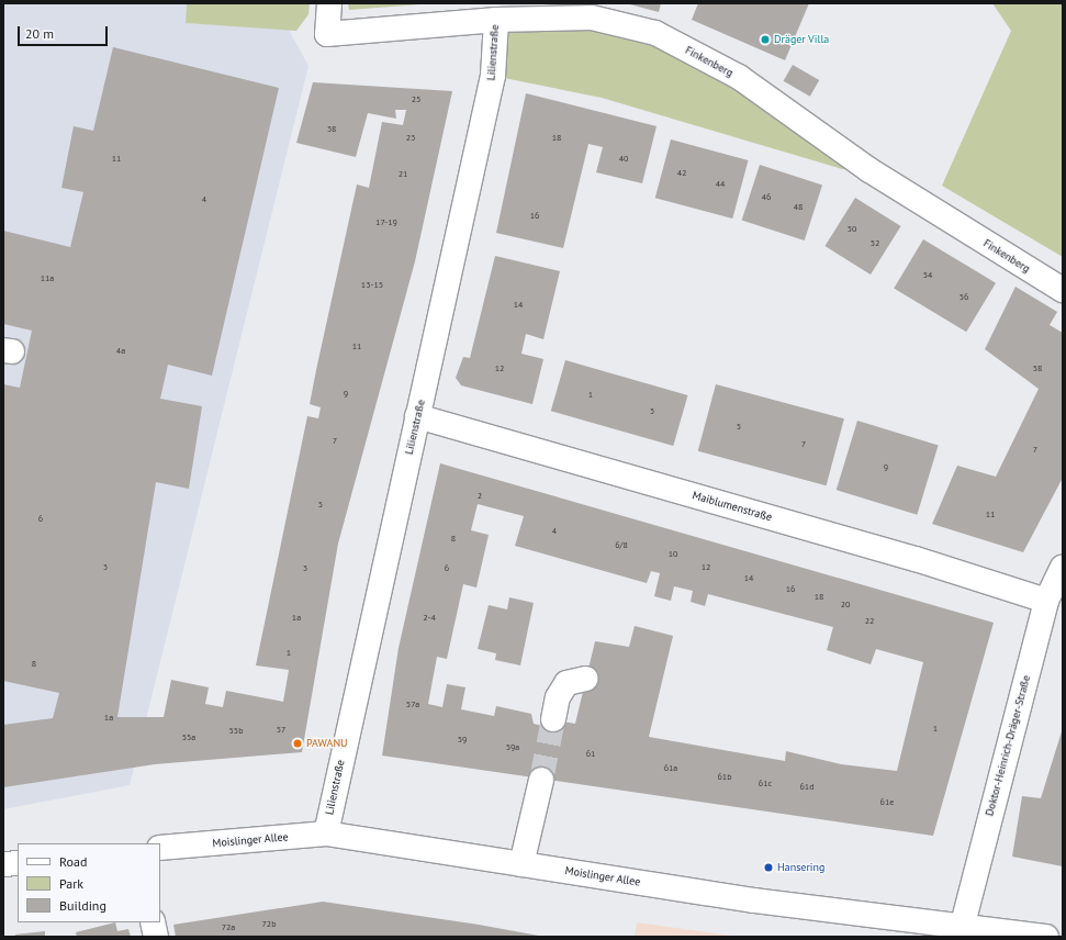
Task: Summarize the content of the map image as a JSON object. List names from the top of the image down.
{
  "streets": {
    "street": [
      "Lilienstraße",
      "Finkenberg",
      "Maiblumenstraße",
      "Doktor-Heinrich-Dräger-Straße",
      "Moislinger Allee"
    ]
  },
  "crossings": [
    ["Lilienstraße", "Finkenberg"],
    ["Lilienstraße", "Maiblumenstraße"],
    ["Lilienstraße", "Moislinger Allee"],
    ["Maiblumenstraße", "Doktor-Heinrich-Dräger-Straße"],
    ["Doktor-Heinrich-Dräger-Straße", "Moislinger Allee"]
  ],
  "places": ["Dräger Villa", "PAWANU", "Hansering"],
  "house_numbers": [
    "25",
    "38",
    "23",
    "18",
    "11",
    "40",
    "42",
    "21",
    "44",
    "46",
    "4",
    "48",
    "16",
    "17-19",
    "50",
    "52",
    "54",
    "11a",
    "13-15",
    "56",
    "14",
    "11",
    "4a",
    "12",
    "58",
    "9",
    "1",
    "3",
    "5",
    "7",
    "7",
    "7",
    "9",
    "2",
    "5",
    "11",
    "6",
    "4",
    "8",
    "6/8",
    "10",
    "3",
    "12",
    "3",
    "6",
    "14",
    "16",
    "18",
    "20",
    "1a",
    "2-4",
    "22",
    "1",
    "8",
    "57a",
    "1a",
    "1",
    "57",
    "55b",
    "55a",
    "59",
    "59a",
    "61",
    "61a",
    "61b",
    "61c",
    "61d",
    "61e",
    "72b",
    "72a"
  ],
  "legend": ["Road", "Park", "Building"],
  "scale_bar": "20 m"
}
